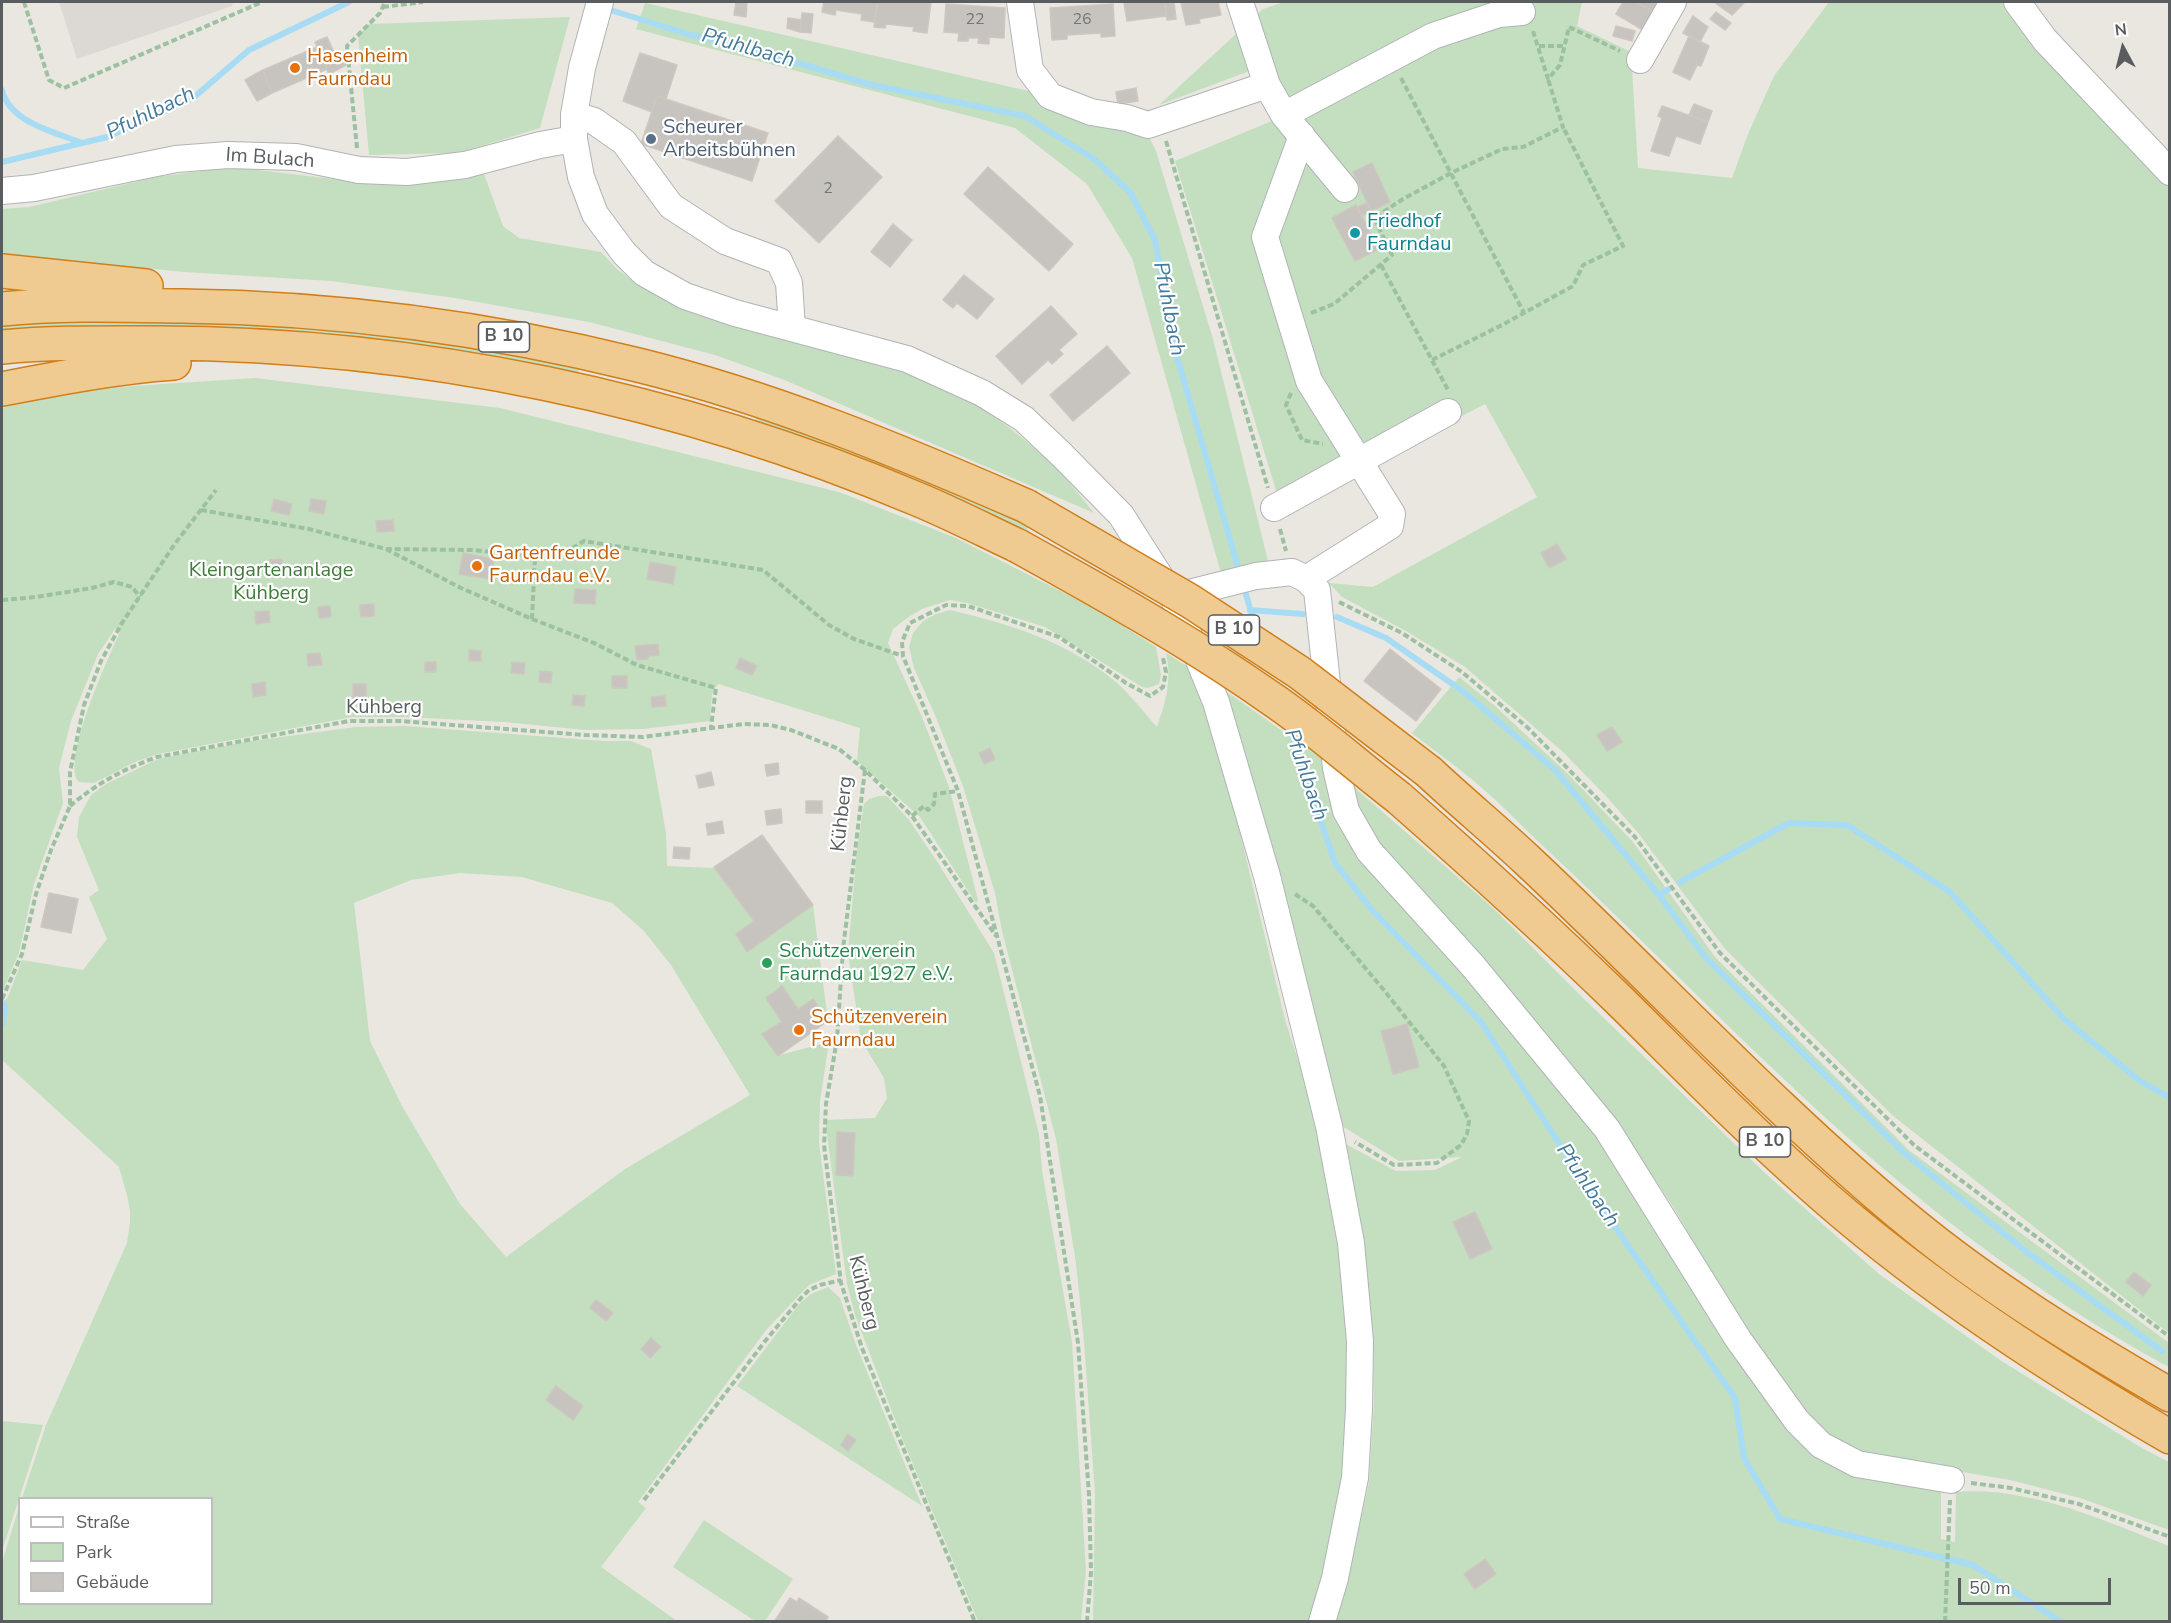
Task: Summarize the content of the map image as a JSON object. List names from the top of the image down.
{
  "streets": {
    "highway": ["B 10"],
    "street": ["Im Bulach"],
    "path": ["Kühberg"]
  },
  "water": ["Pfuhlbach"],
  "parks": ["Kleingartenanlage Kühberg"],
  "places": [
    "Hasenheim Faurndau",
    "Scheurer Arbeitsbühnen",
    "Friedhof Faurndau",
    "Gartenfreunde Faurndau e.V.",
    "Schützenverein Faurndau 1927 e.V.",
    "Schützenverein Faurndau"
  ],
  "house_numbers": ["22", "26", "2"],
  "legend": ["Straße", "Park", "Gebäude"],
  "scale_bar": "50 m",
  "north": "top"
}
